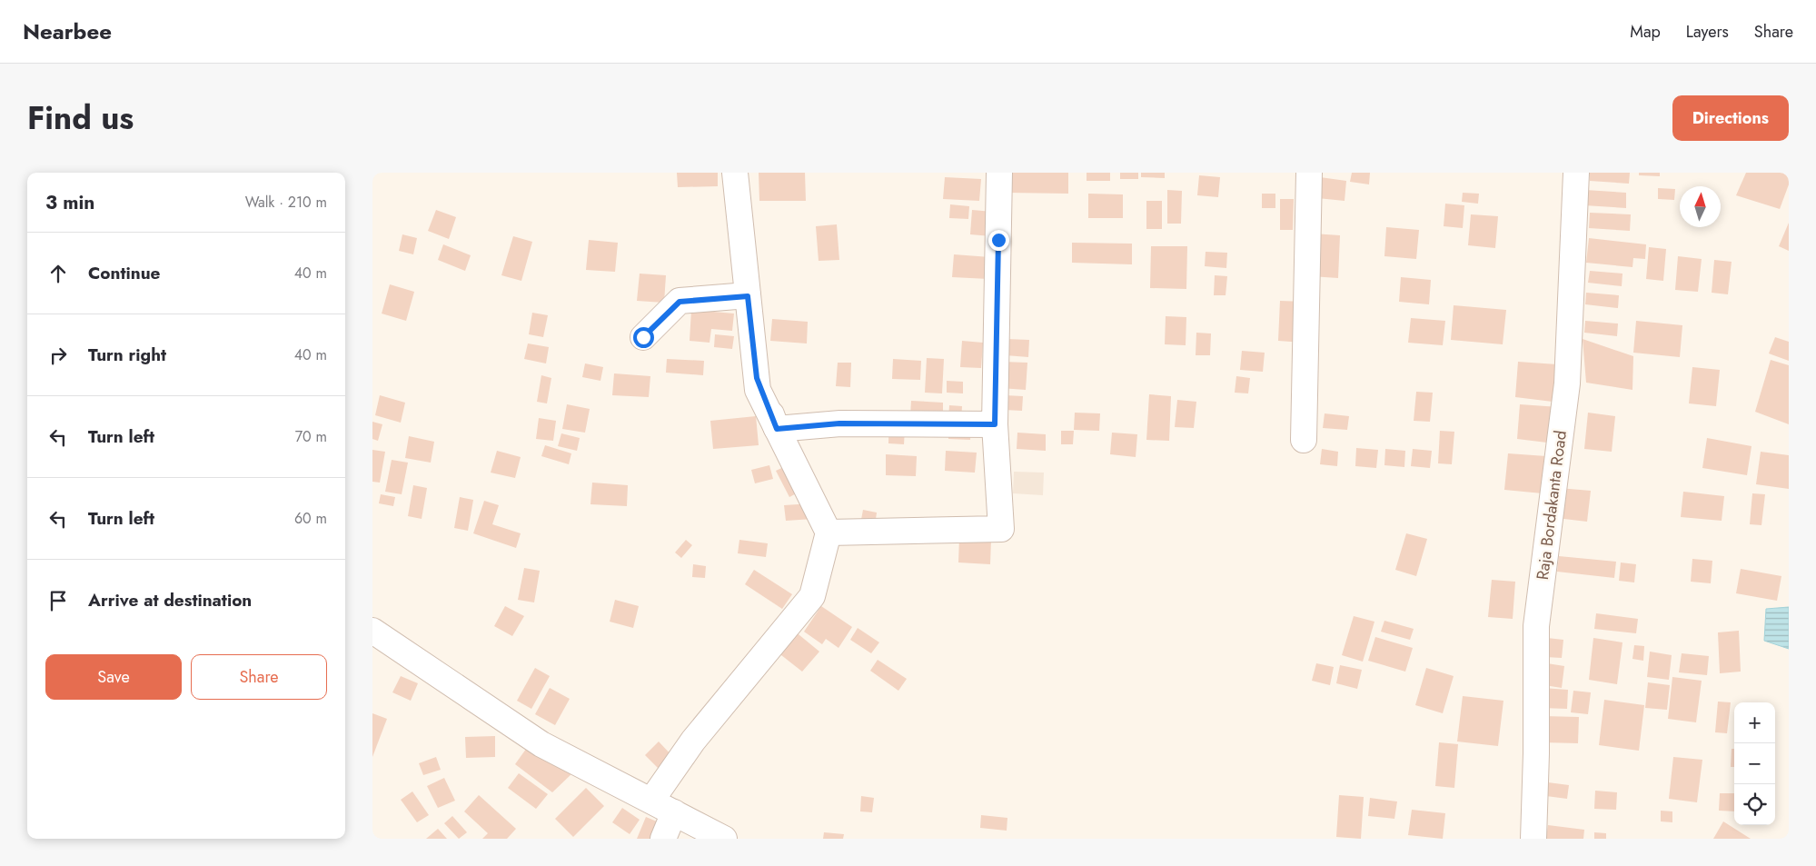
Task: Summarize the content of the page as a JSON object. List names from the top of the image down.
{
  "streets": {
    "street": ["Raja Bordakanta Road"]
  },
  "north": "top",
  "page": {
    "header": "Nearbee",
    "nav": ["Map", "Layers", "Share"],
    "title": "Find us",
    "buttons": [
      "Directions",
      ["Save", "Share"]
    ],
    "heading": ["3 min", "Walk · 210 m"],
    "list": [
      ["Continue", "40 m"],
      ["Turn right", "40 m"],
      ["Turn left", "70 m"],
      ["Turn left", "60 m"],
      "Arrive at destination"
    ],
    "map_buttons": ["+", "−"]
  }
}
